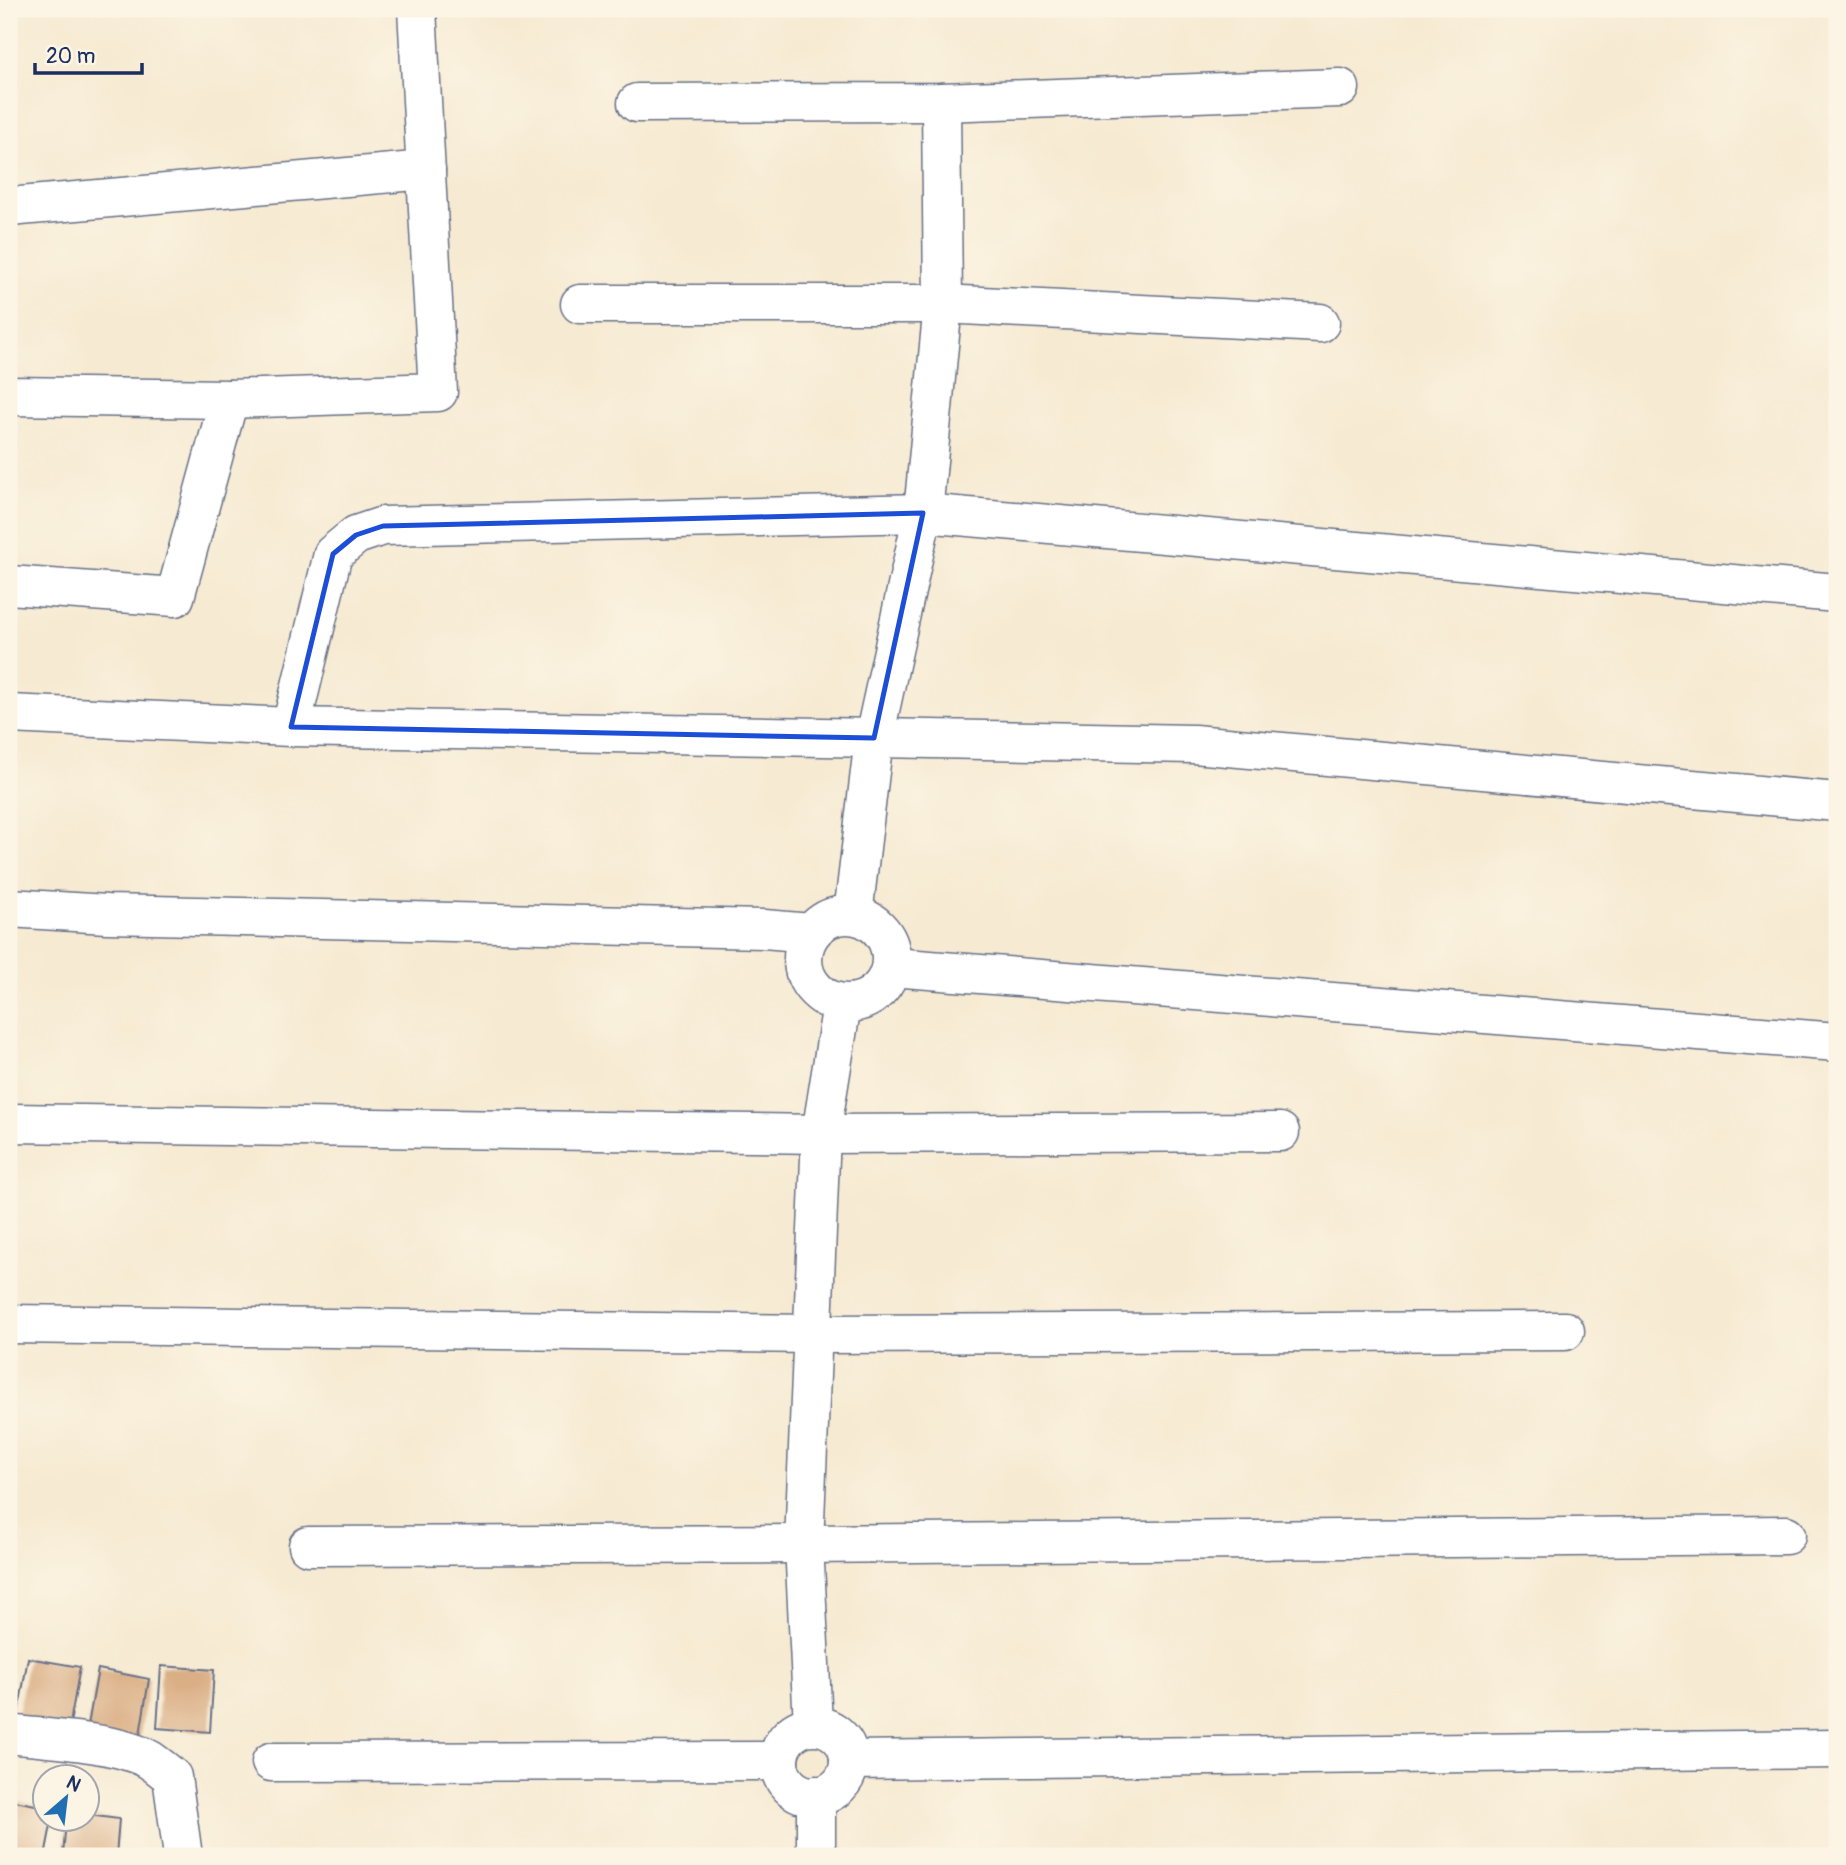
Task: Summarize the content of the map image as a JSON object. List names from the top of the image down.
{
  "scale_bar": "20 m",
  "north": "top right"
}
